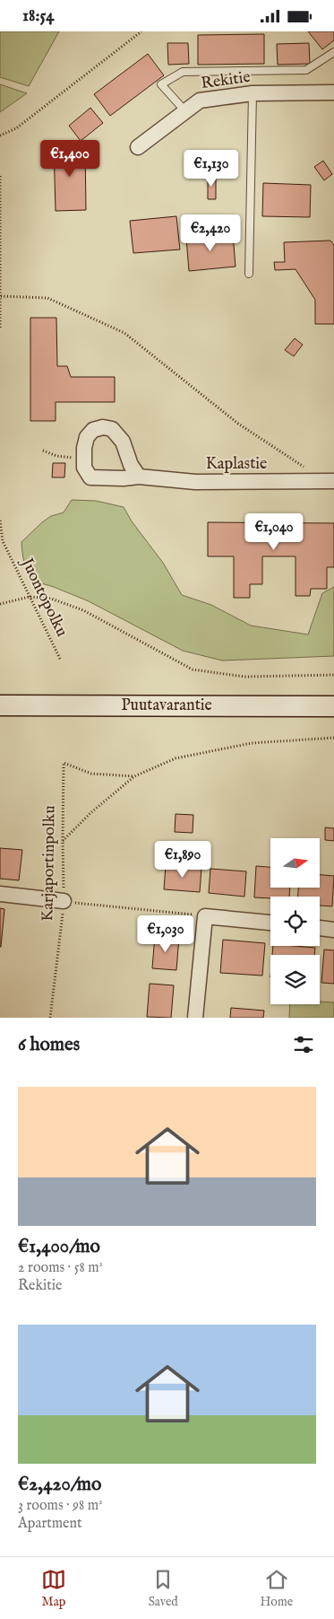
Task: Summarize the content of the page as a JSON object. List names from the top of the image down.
{
  "streets": {
    "main road": ["Puutavarantie"],
    "street": ["Rekitie", "Kaplastie"],
    "path": ["Juontopolku", "Karjaportinpolku"]
  },
  "north": "right",
  "page": {
    "status": "18:54",
    "price": [
      "€1,400",
      "€1,130",
      "€2,420",
      "€1,040",
      "€1,890",
      "€1,030"
    ],
    "heading": "6 homes",
    "list": [
      {
        "name": "€1,400/mo",
        "note": "2 rooms · 58 m² · Rekitie"
      },
      {
        "name": "€2,420/mo",
        "note": "3 rooms · 98 m² · Apartment"
      }
    ],
    "tabs": ["Map", "Saved", "Home"]
  }
}
